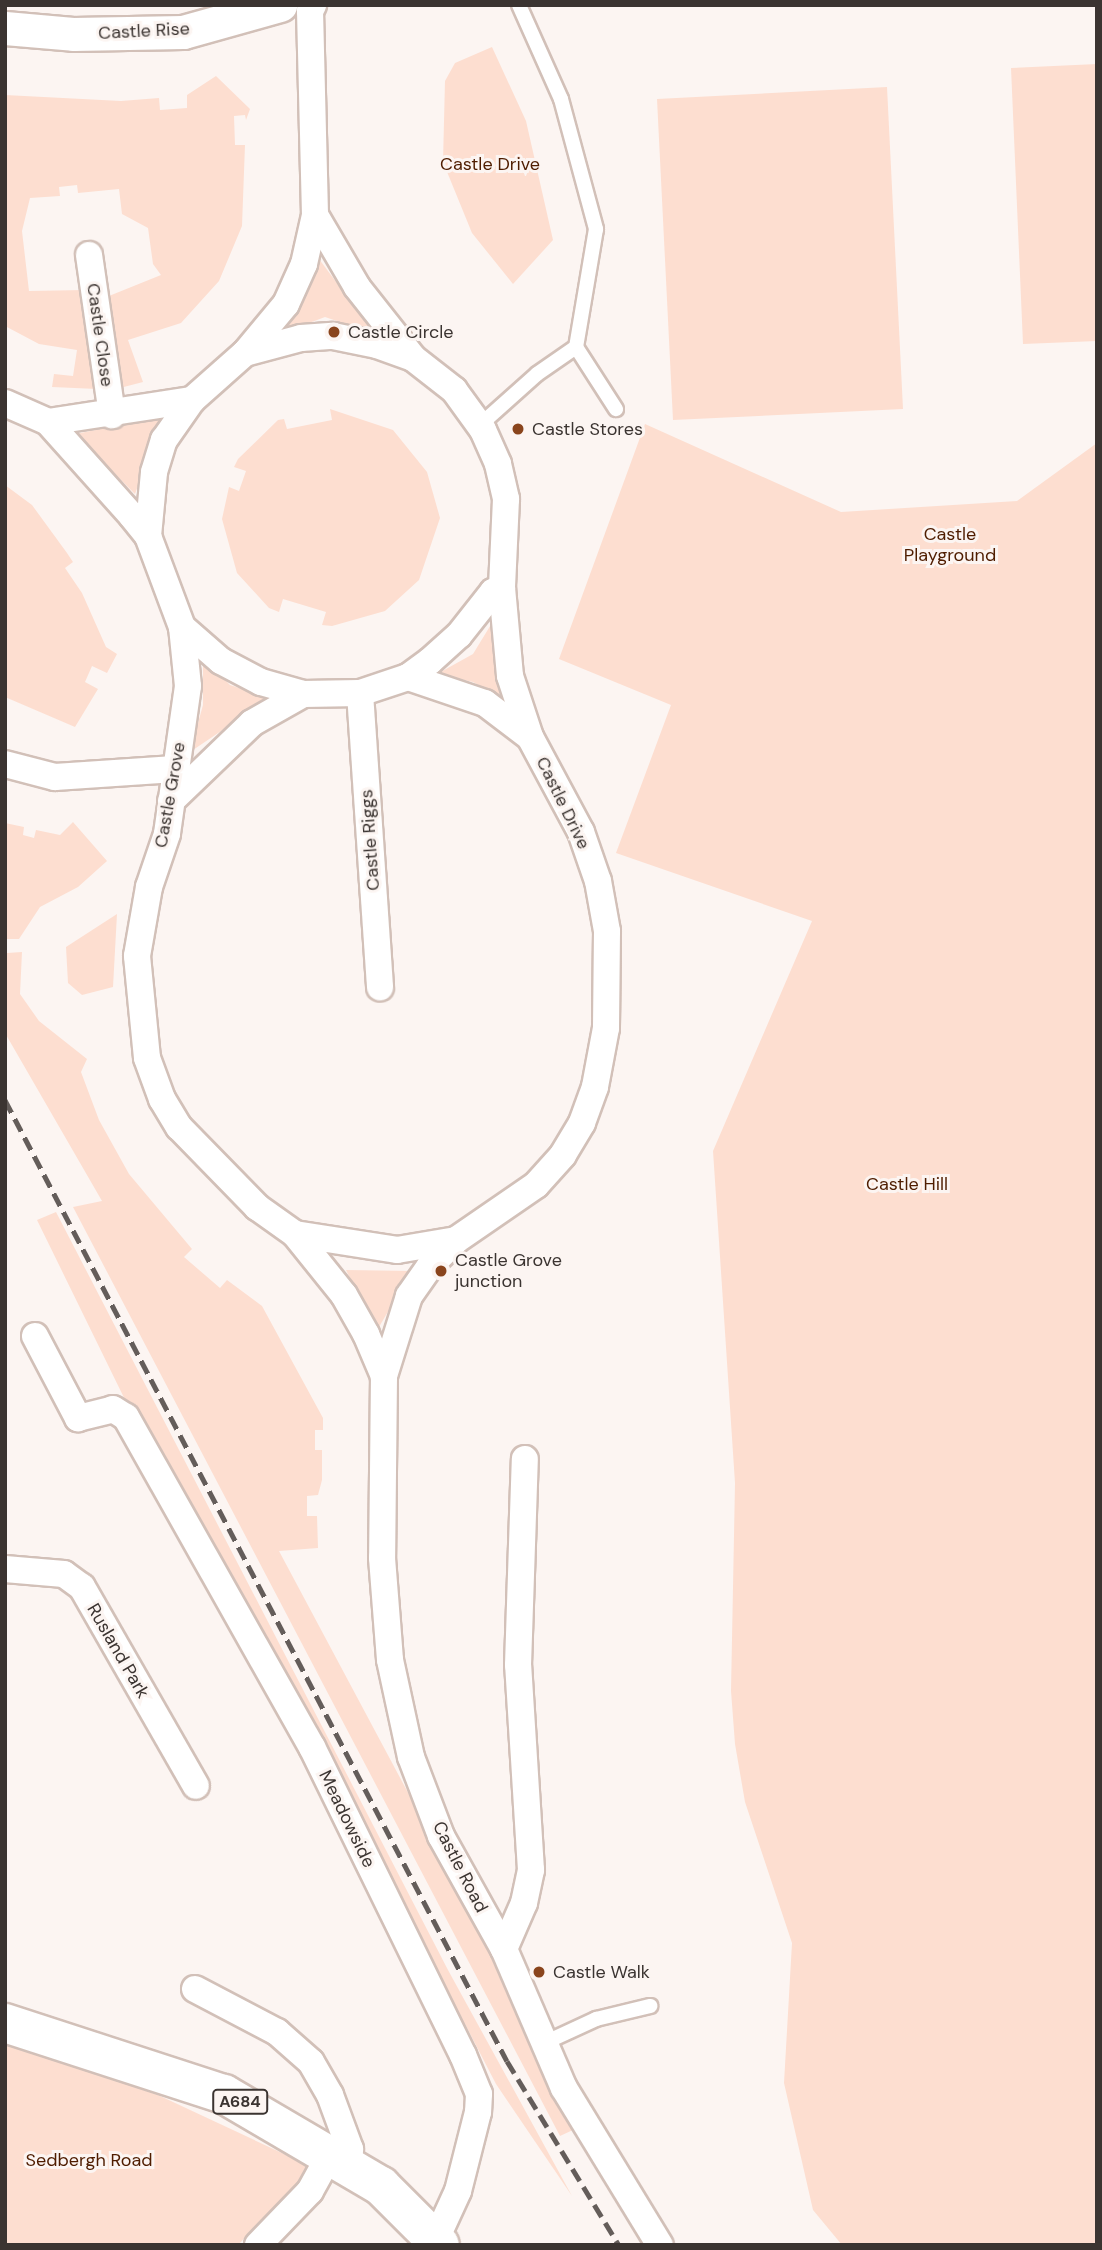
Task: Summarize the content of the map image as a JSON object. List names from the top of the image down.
{
  "streets": {
    "highway": ["A684"],
    "street": [
      "Castle Rise",
      "Castle Close",
      "Castle Grove",
      "Castle Drive",
      "Castle Riggs",
      "Rusland Park",
      "Meadowside",
      "Castle Road"
    ]
  },
  "crossings": [
    ["Castle Grove", "Castle Drive"],
    ["Castle Grove", "Castle Road"],
    ["Meadowside", "A684"]
  ],
  "parks": [
    "Castle Drive",
    "Castle Playground",
    "Castle Hill",
    "Sedbergh Road"
  ],
  "places": [
    "Castle Circle",
    "Castle Stores",
    "Castle Grove junction",
    "Castle Walk"
  ]
}
